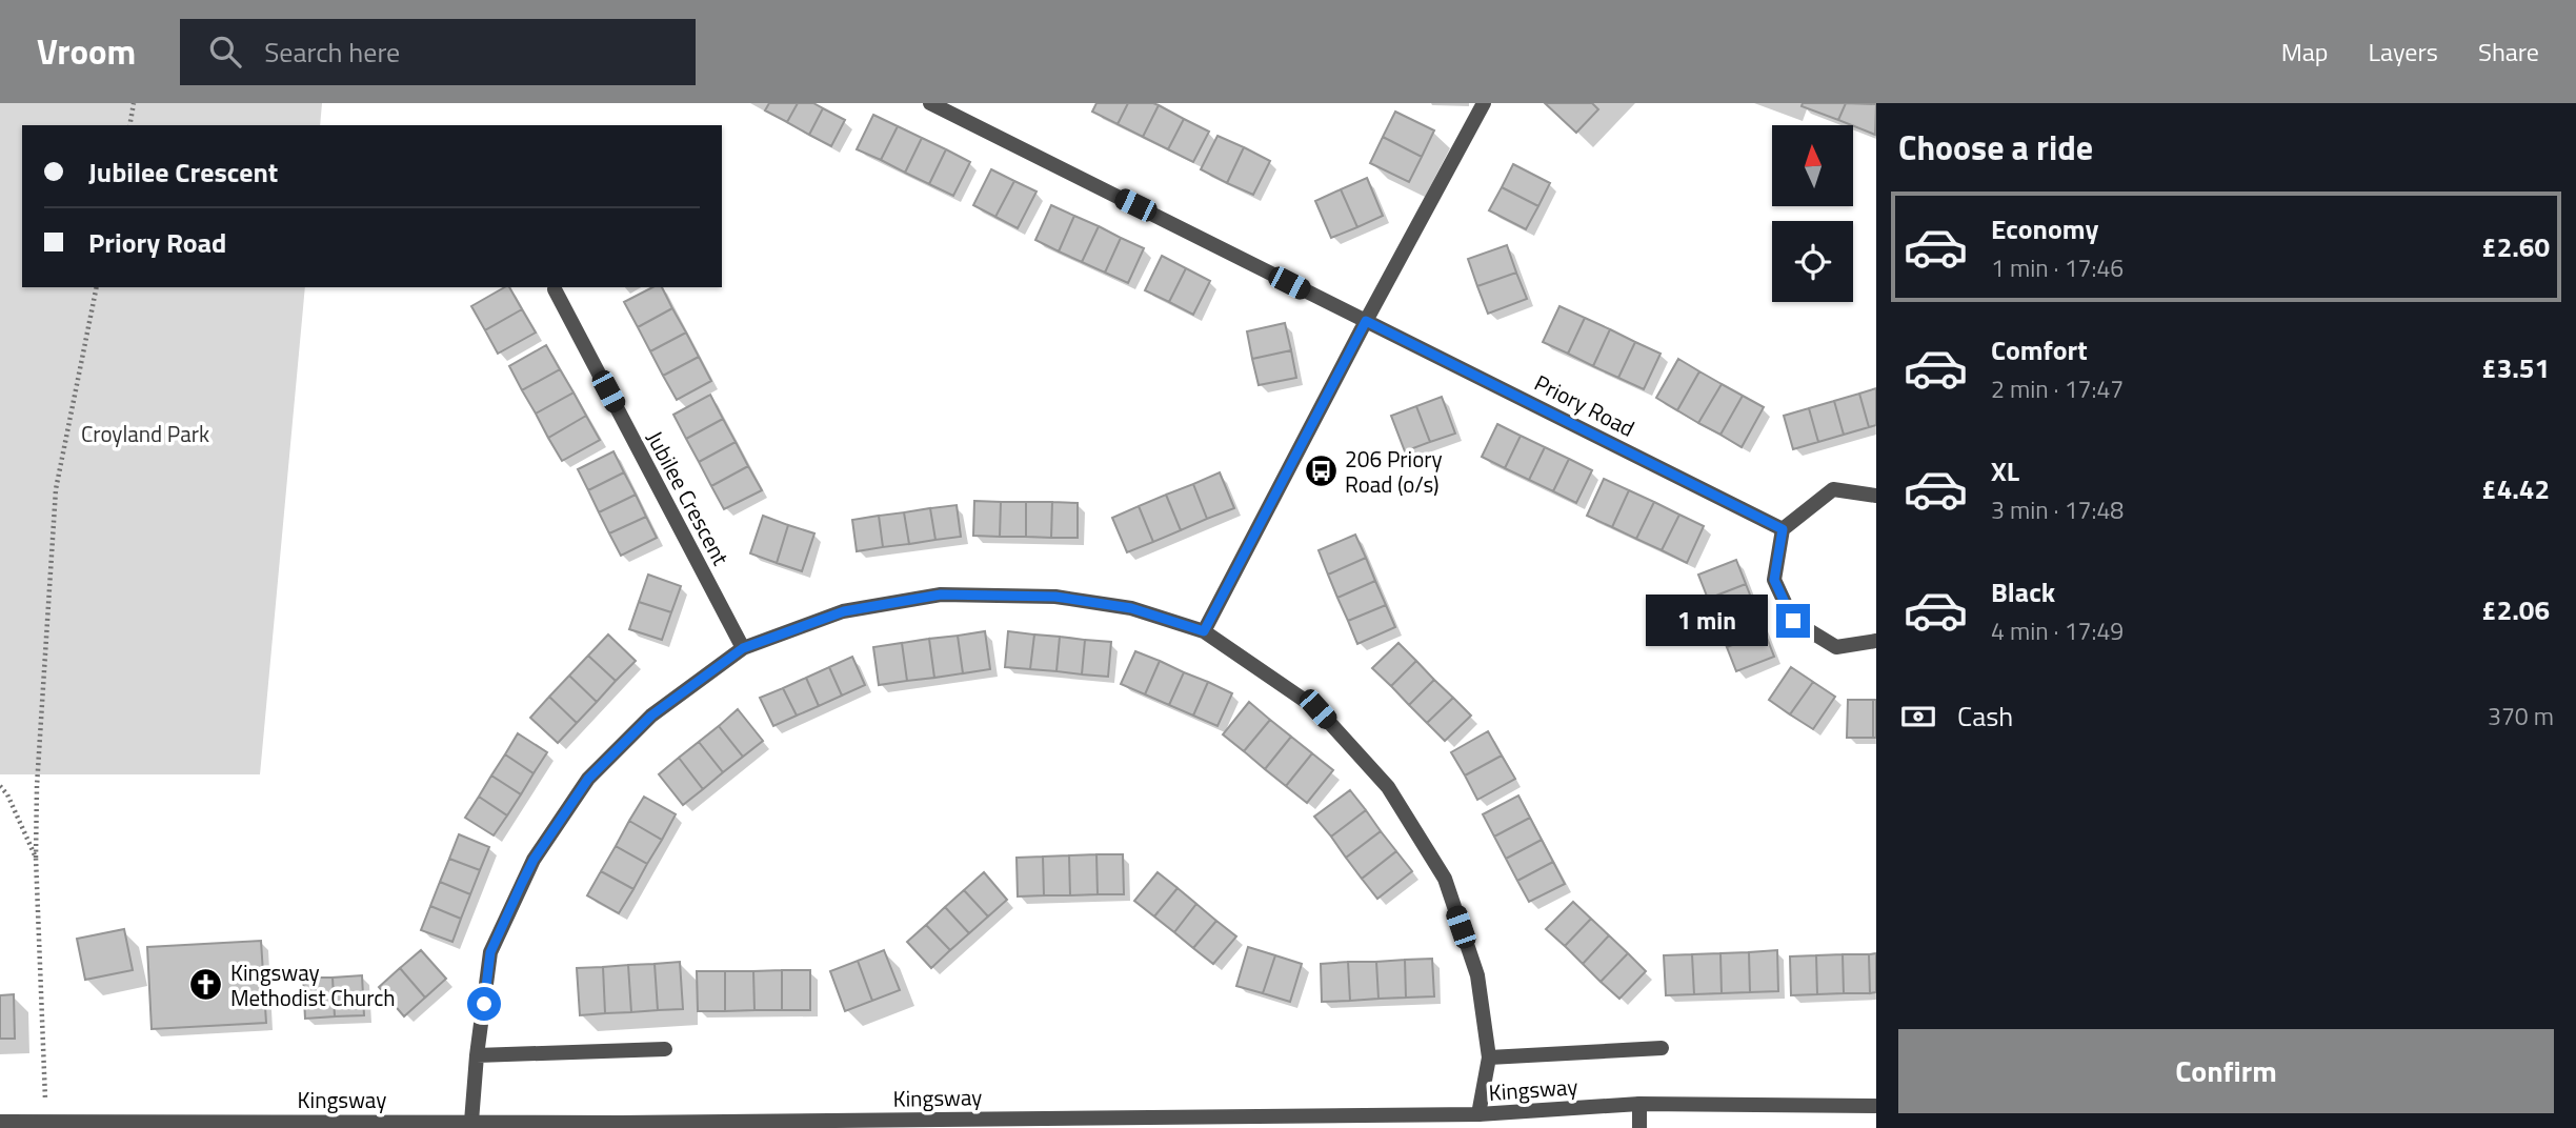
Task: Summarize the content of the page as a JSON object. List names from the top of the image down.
{
  "streets": {
    "street": ["Priory Road", "Jubilee Crescent", "Kingsway"]
  },
  "parks": ["Croyland Park"],
  "places": {
    "bus stop": ["206 Priory Road (o/s)"],
    "church": ["Kingsway Methodist Church"]
  },
  "north": "top",
  "page": {
    "header": "Vroom",
    "search": "Search here",
    "nav": ["Map", "Layers", "Share"],
    "heading": "Choose a ride",
    "banner": ["Jubilee Crescent", "Priory Road"],
    "list": [
      {
        "name": "Economy",
        "note": "1 min · 17:46",
        "value": "£2.60"
      },
      {
        "name": "Comfort",
        "note": "2 min · 17:47",
        "value": "£3.51"
      },
      {
        "name": "XL",
        "note": "3 min · 17:48",
        "value": "£4.42"
      },
      {
        "name": "Black",
        "note": "4 min · 17:49",
        "value": "£2.06"
      }
    ],
    "bubble": "1 min",
    "pay": ["Cash", "370 m"],
    "buttons": "Confirm"
  }
}
